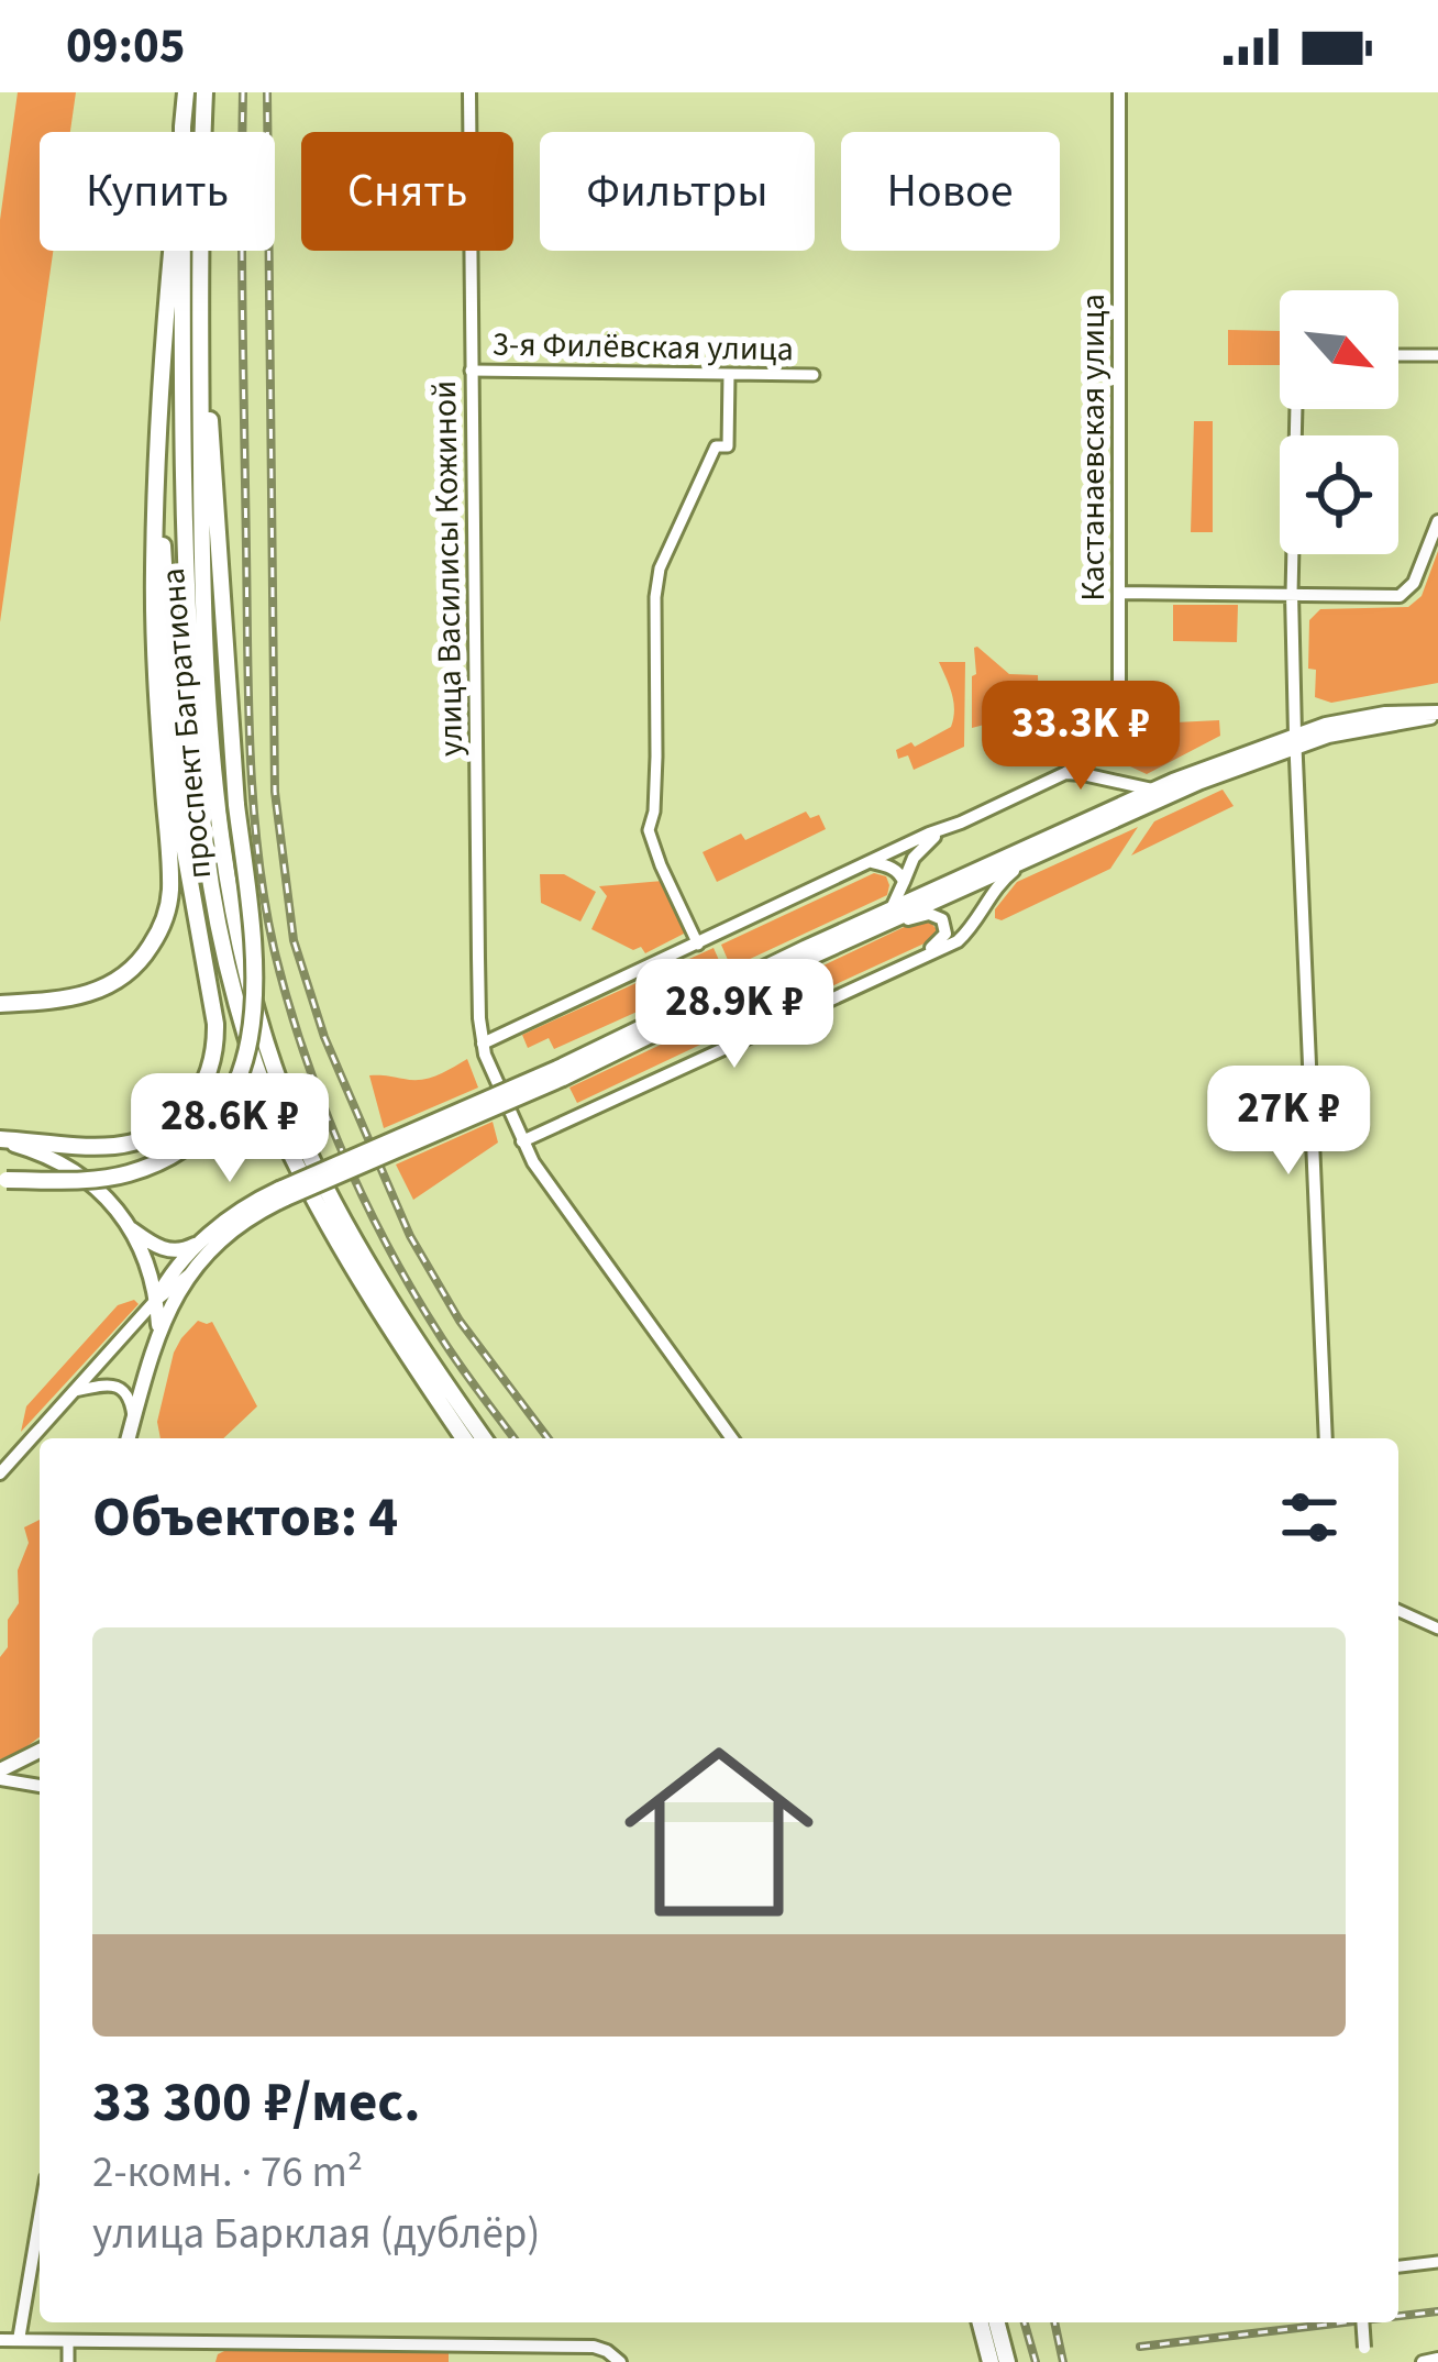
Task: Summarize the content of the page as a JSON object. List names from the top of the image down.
{
  "streets": {
    "main road": ["проспект Багратиона"],
    "street": ["3-я Филёвская улица", "Кастанаевская улица", "улица Василисы Кожиной"]
  },
  "crossings": [
    ["3-я Филёвская улица", "улица Василисы Кожиной"]
  ],
  "north": "bottom right",
  "page": {
    "status": "09:05",
    "chip": [
      "Купить",
      "Снять",
      "Фильтры",
      "Новое"
    ],
    "price": [
      "33.3K ₽",
      "28.9K ₽",
      "27K ₽",
      "28.6K ₽"
    ],
    "heading": "Объектов: 4",
    "list": [
      {
        "name": "33 300 ₽/мес.",
        "note": "2-комн. · 76 m² · улица Барклая (дублёр)"
      }
    ]
  }
}
